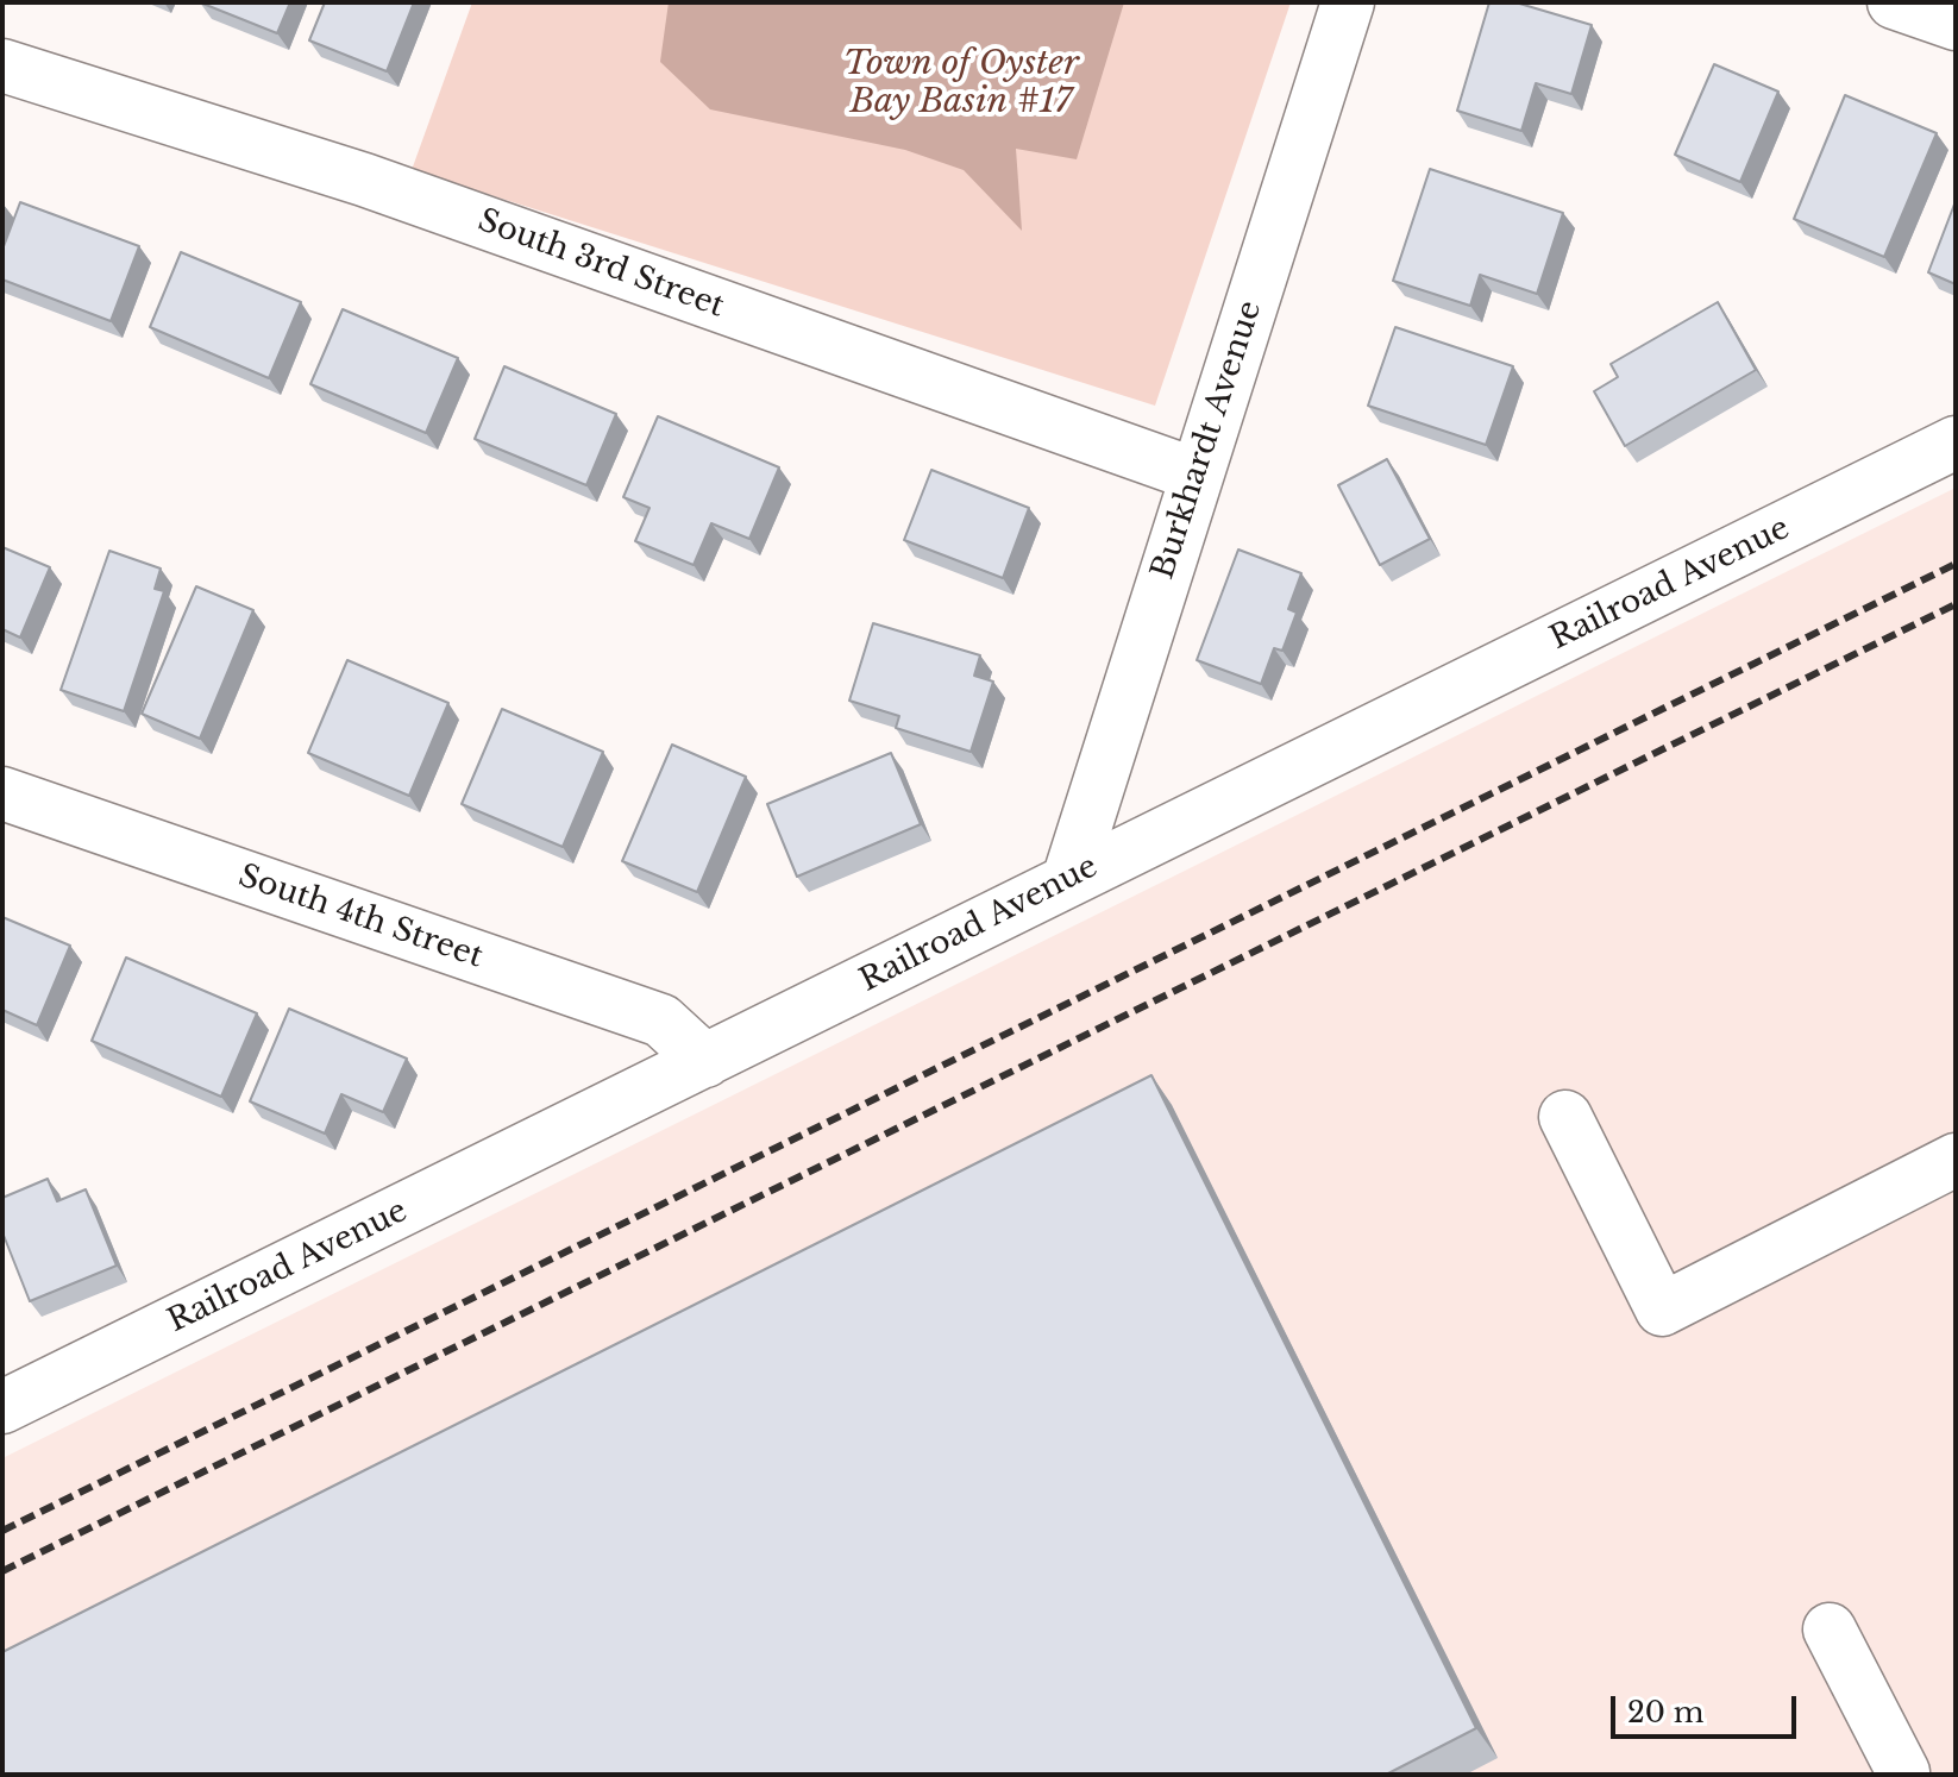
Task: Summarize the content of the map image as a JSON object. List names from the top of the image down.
{
  "streets": {
    "street": [
      "South 3rd Street",
      "Burkhardt Avenue",
      "Railroad Avenue",
      "South 4th Street"
    ]
  },
  "crossings": [
    ["South 3rd Street", "Burkhardt Avenue"],
    ["Burkhardt Avenue", "Railroad Avenue"],
    ["Railroad Avenue", "South 4th Street"]
  ],
  "water": ["Town of Oyster Bay Basin #17"],
  "scale_bar": "20 m"
}
